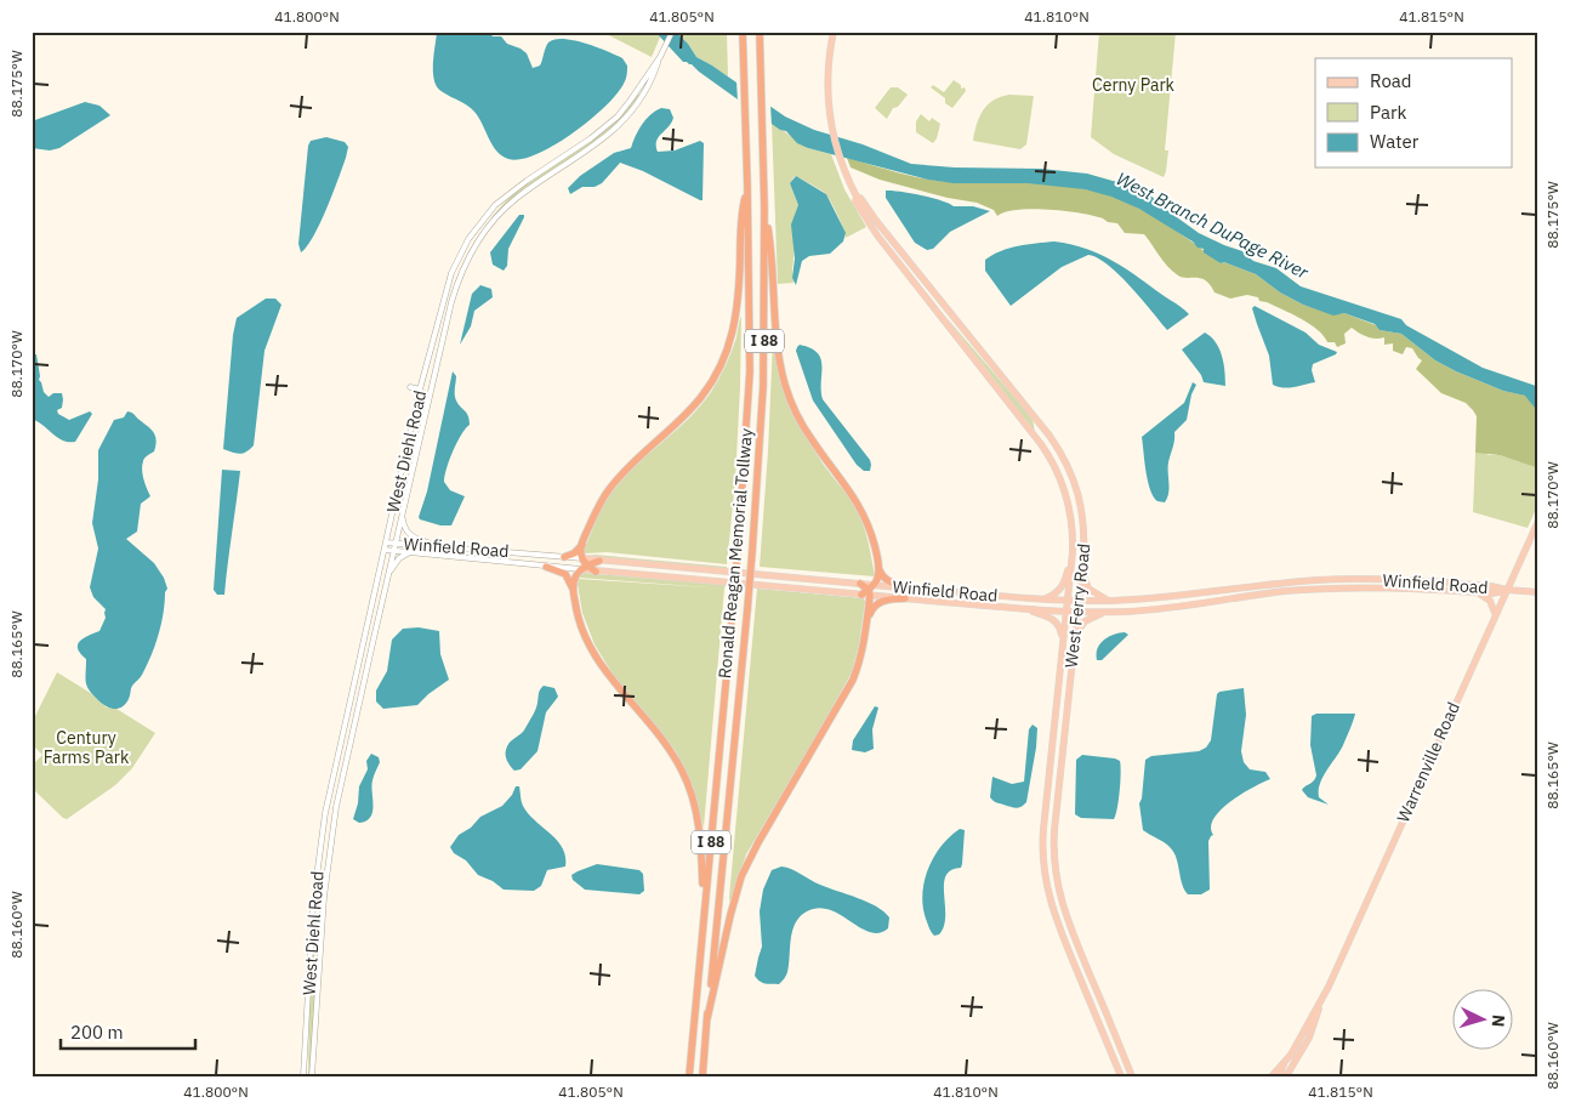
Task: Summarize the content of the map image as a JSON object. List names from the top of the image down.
{
  "streets": {
    "highway": ["I 88", "Ronald Reagan Memorial Tollway"],
    "main road": ["Winfield Road", "West Ferry Road", "Warrenville Road"],
    "street": ["West Diehl Road"]
  },
  "crossings": [
    ["West Diehl Road", "Winfield Road"],
    ["Winfield Road", "West Ferry Road"],
    ["Winfield Road", "Warrenville Road"]
  ],
  "water": ["West Branch DuPage River"],
  "parks": ["Cerny Park", "Century Farms Park"],
  "legend": ["Road", "Park", "Water"],
  "scale_bar": "200 m",
  "north": "right",
  "coordinates": [
    "41.800°N",
    "41.805°N",
    "41.810°N",
    "41.815°N",
    "88.175°W",
    "88.170°W",
    "88.165°W",
    "88.160°W"
  ]
}
